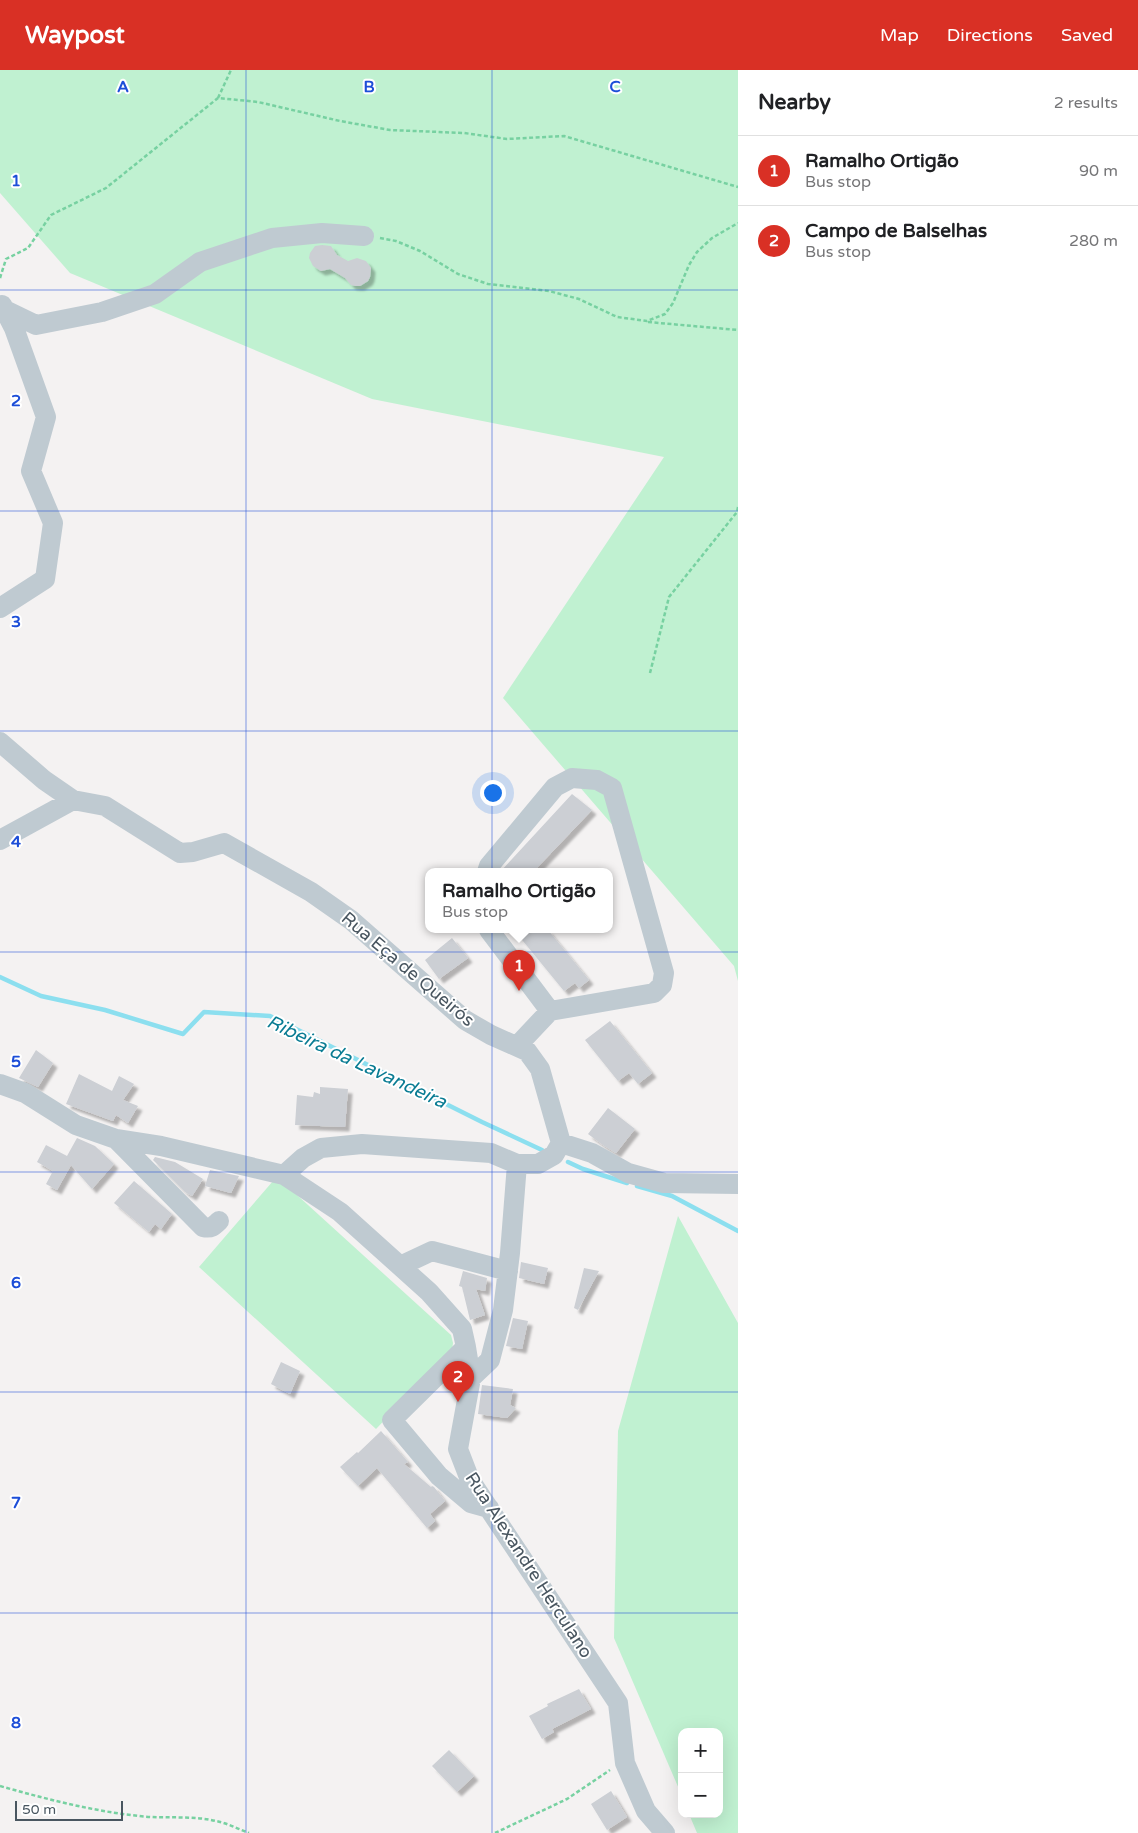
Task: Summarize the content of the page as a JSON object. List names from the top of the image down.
{
  "streets": {
    "street": ["Rua Eça de Queirós", "Rua Alexandre Herculano"]
  },
  "water": ["Ribeira da Lavandeira"],
  "scale_bar": "50 m",
  "page": {
    "header": "Waypost",
    "nav": ["Map", "Directions", "Saved"],
    "heading": ["Nearby", "2 results"],
    "list": [
      {
        "mark": "1",
        "name": "Ramalho Ortigão",
        "note": "Bus stop",
        "value": "90 m"
      },
      {
        "mark": "2",
        "name": "Campo de Balselhas",
        "note": "Bus stop",
        "value": "280 m"
      }
    ],
    "popup": ["Ramalho Ortigão", "Bus stop"],
    "pins": ["1", "2"],
    "map_buttons": ["+", "−"],
    "scale": "50 m"
  },
  "grid": {
    "columns": ["A", "B", "C"],
    "rows": [
      "1",
      "2",
      "3",
      "4",
      "5",
      "6",
      "7",
      "8"
    ]
  }
}
